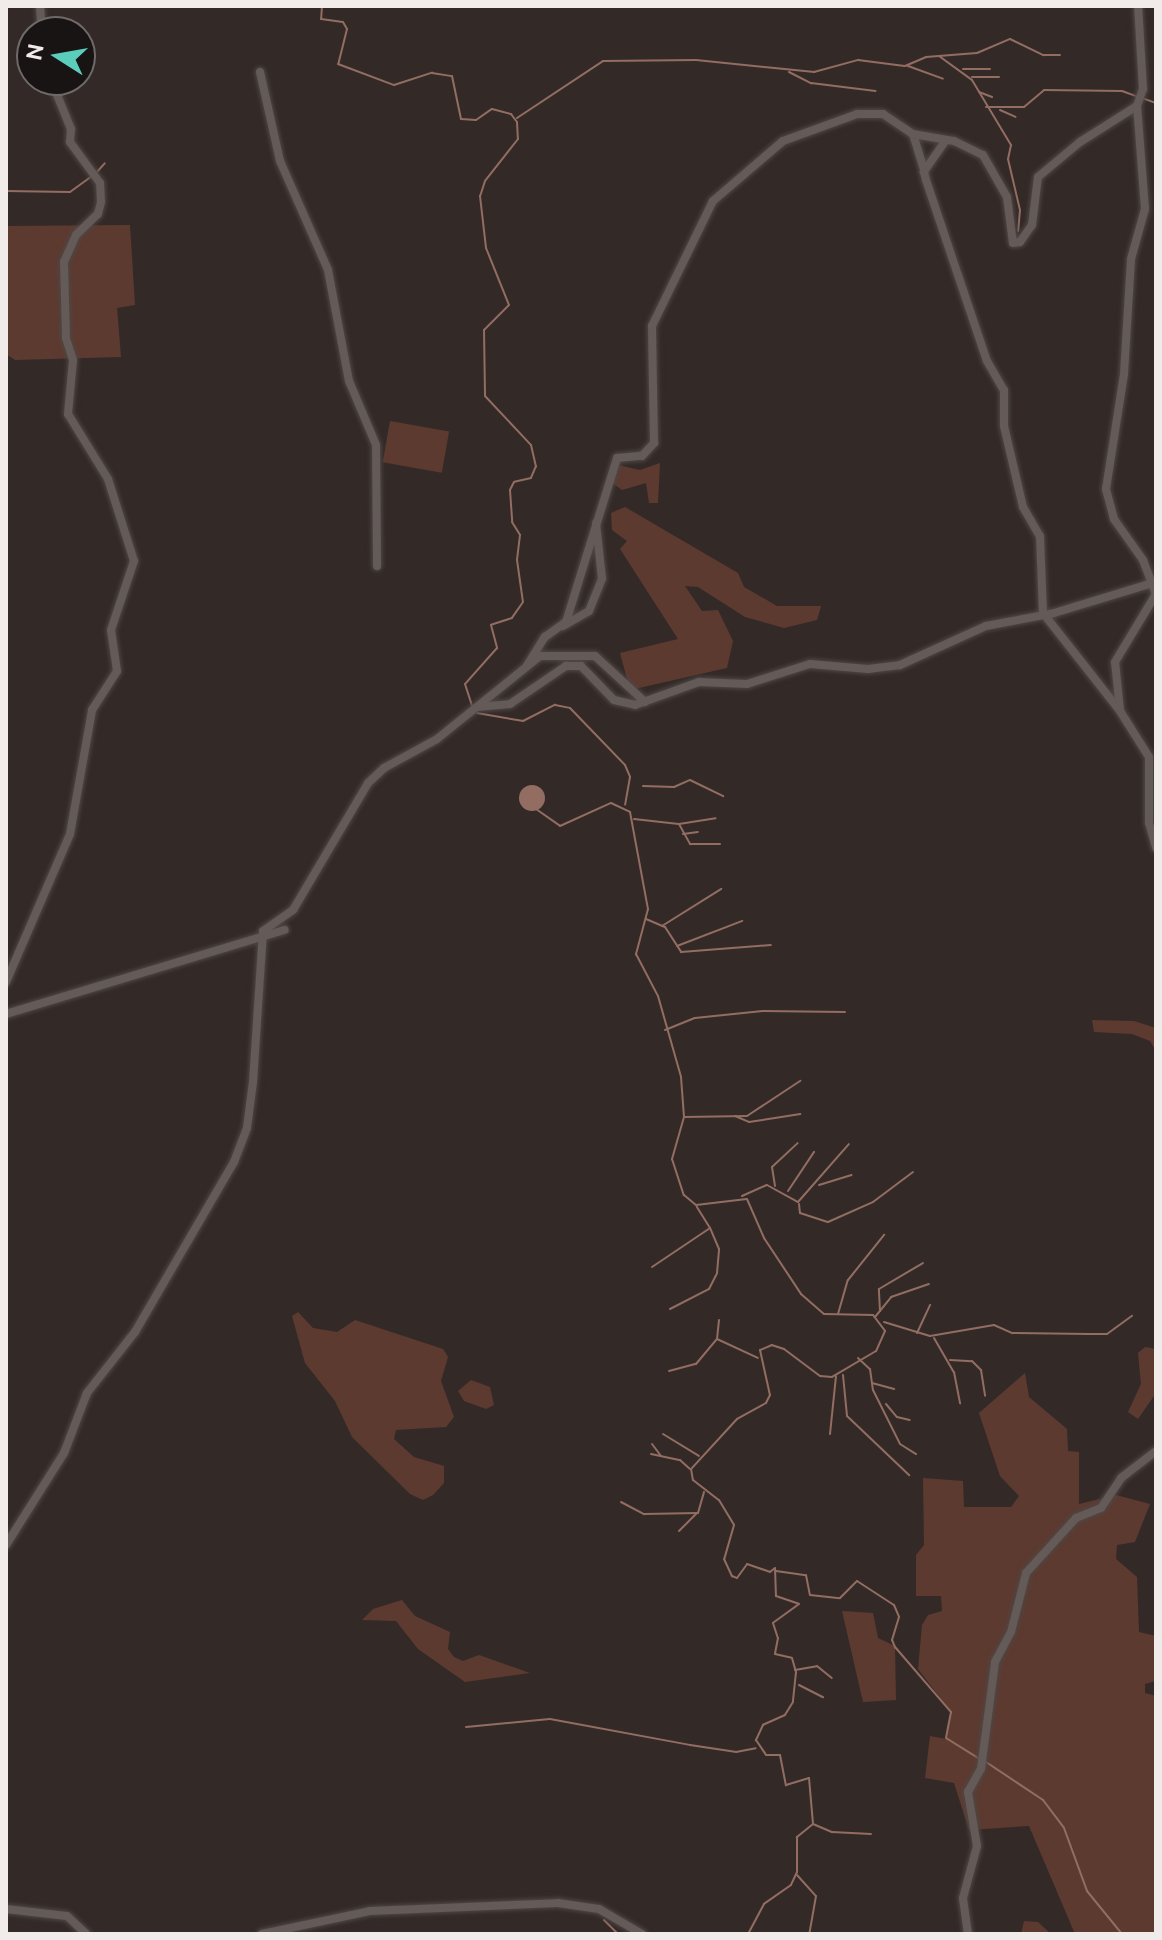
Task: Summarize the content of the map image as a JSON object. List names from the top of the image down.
{
  "north": "left"
}
